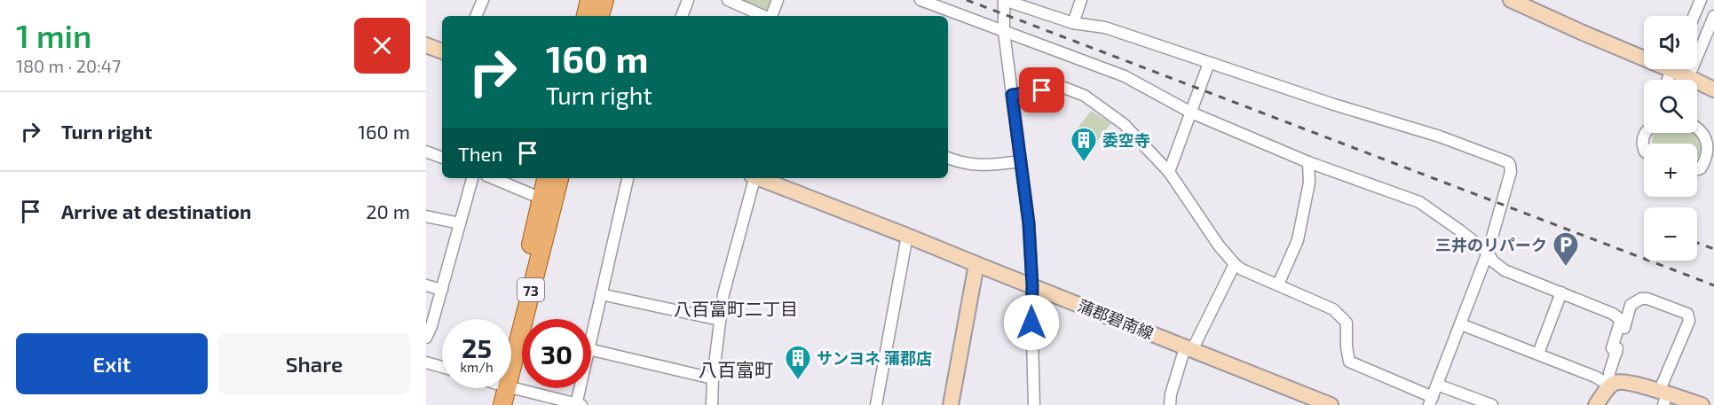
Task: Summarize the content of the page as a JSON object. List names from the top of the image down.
{
  "streets": {
    "main road": ["73", "蒲郡碧南線"]
  },
  "districts": ["八百富町二丁目", "八百富町"],
  "places": {
    "building": ["委空寺", "サンヨネ 蒲郡店"],
    "parking": ["三井のリパーク"]
  },
  "page": {
    "heading": ["1 min", "180 m · 20:47"],
    "map_buttons": ["+", "−"],
    "turn": ["160 m", "Turn right"],
    "list": [
      {
        "name": "Turn right",
        "value": "160 m"
      },
      {
        "name": "Arrive at destination",
        "value": "20 m"
      }
    ],
    "then": "Then",
    "speed": "25 km/h",
    "limit": "30",
    "buttons": ["Exit", "Share"]
  }
}
